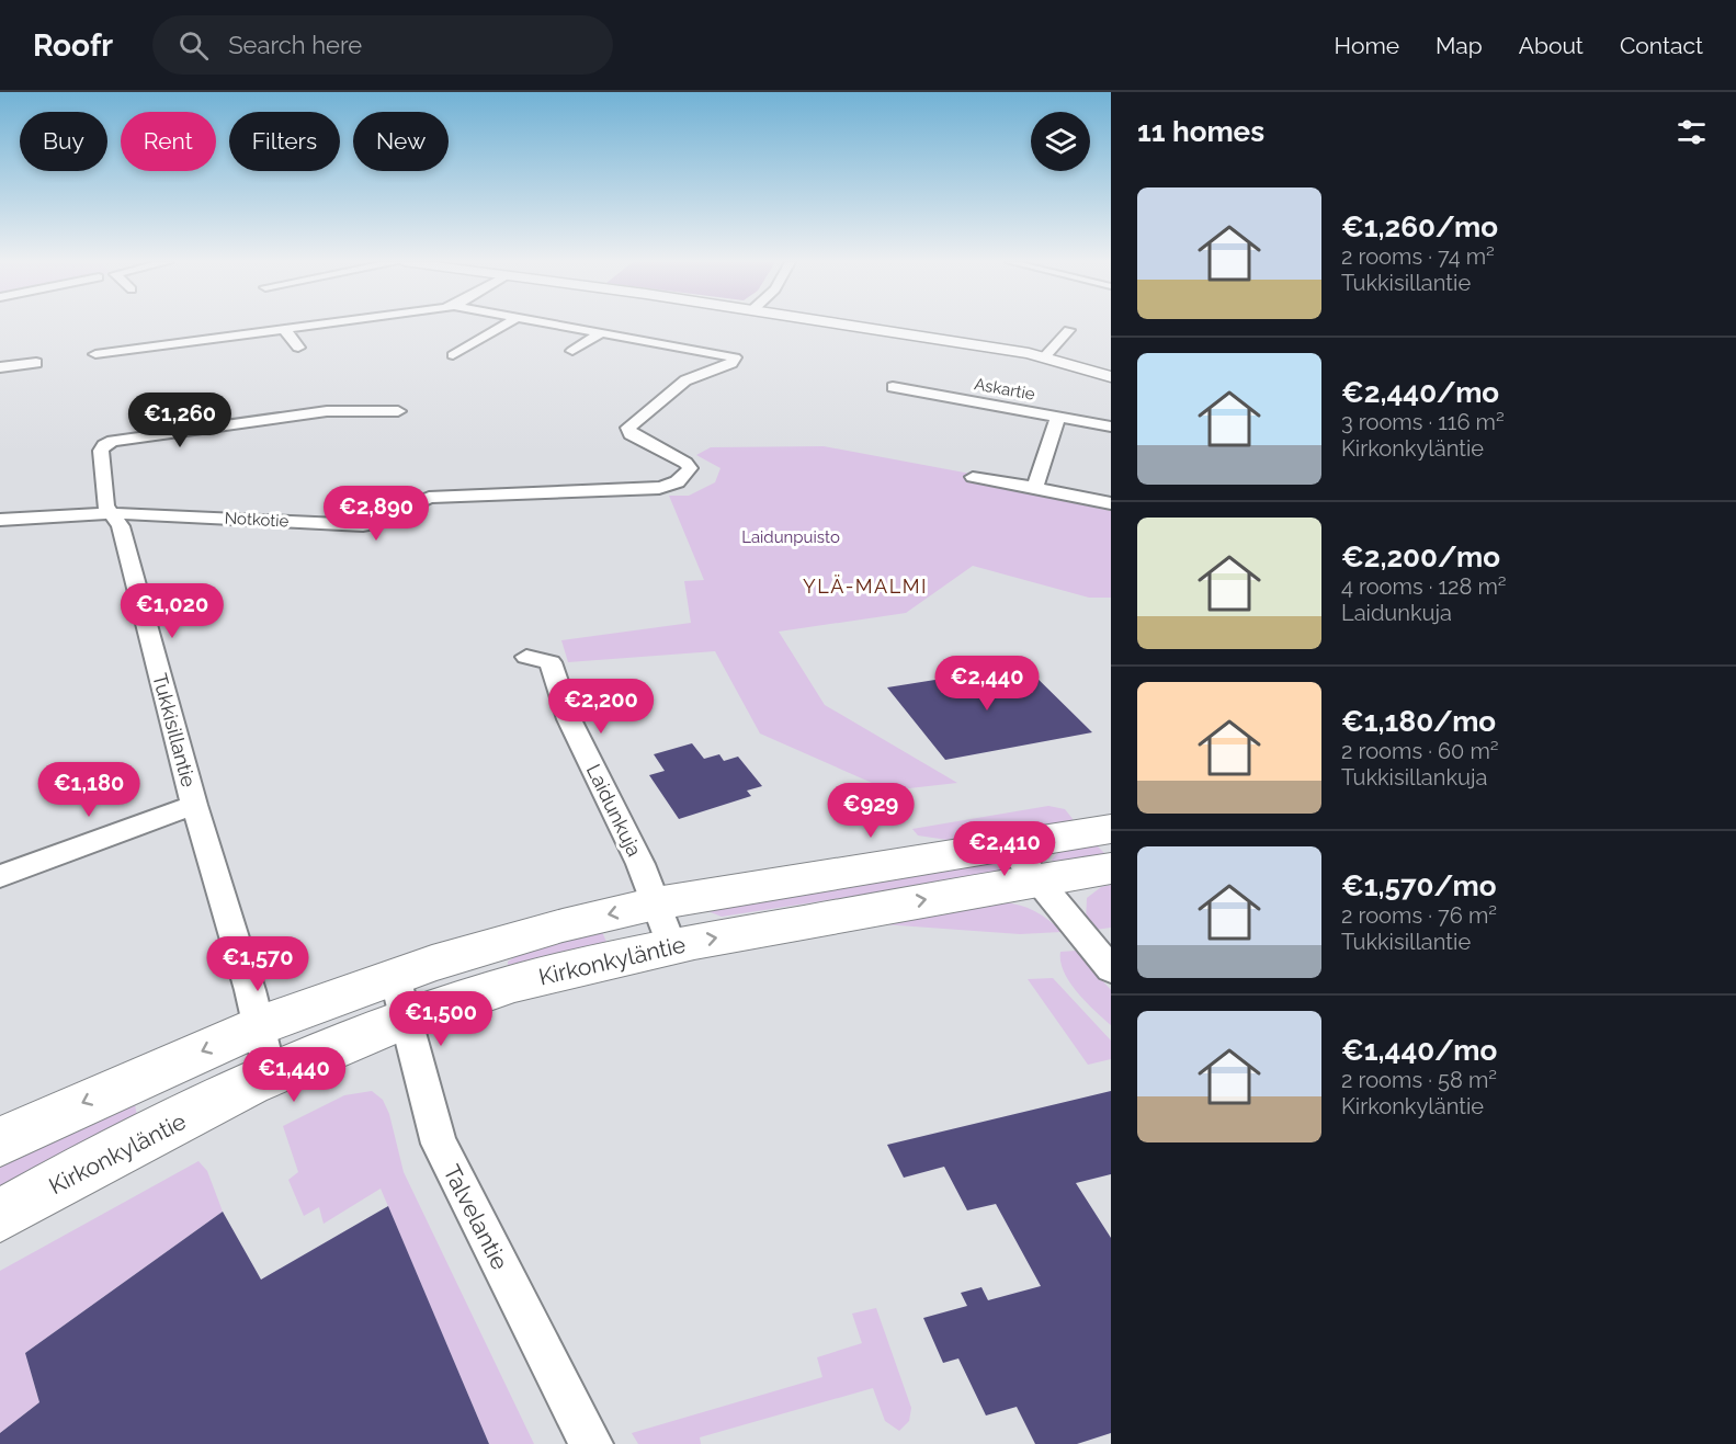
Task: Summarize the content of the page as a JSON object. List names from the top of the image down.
{
  "streets": {
    "main road": ["Kirkonkyläntie"],
    "street": [
      "Askartie",
      "Notkotie",
      "Tukkisillantie",
      "Laidunkuja",
      "Talvelantie"
    ]
  },
  "crossings": [
    ["Notkotie", "Tukkisillantie"],
    ["Tukkisillantie", "Kirkonkyläntie"],
    ["Laidunkuja", "Kirkonkyläntie"],
    ["Kirkonkyläntie", "Talvelantie"]
  ],
  "districts": ["YLÄ-MALMI"],
  "parks": ["Laidunpuisto"],
  "page": {
    "header": "Roofr",
    "search": "Search here",
    "nav": [
      "Home",
      "Map",
      "About",
      "Contact"
    ],
    "heading": "11 homes",
    "chip": [
      "Buy",
      "Rent",
      "Filters",
      "New"
    ],
    "list": [
      {
        "name": "€1,260/mo",
        "note": "2 rooms · 74 m² · Tukkisillantie"
      },
      {
        "name": "€2,440/mo",
        "note": "3 rooms · 116 m² · Kirkonkyläntie"
      },
      {
        "name": "€2,200/mo",
        "note": "4 rooms · 128 m² · Laidunkuja"
      },
      {
        "name": "€1,180/mo",
        "note": "2 rooms · 60 m² · Tukkisillankuja"
      },
      {
        "name": "€1,570/mo",
        "note": "2 rooms · 76 m² · Tukkisillantie"
      },
      {
        "name": "€1,440/mo",
        "note": "2 rooms · 58 m² · Kirkonkyläntie"
      }
    ],
    "price": [
      "€1,260",
      "€2,890",
      "€1,020",
      "€2,440",
      "€2,200",
      "€1,180",
      "€929",
      "€2,410",
      "€1,570",
      "€1,500",
      "€1,440"
    ]
  }
}
